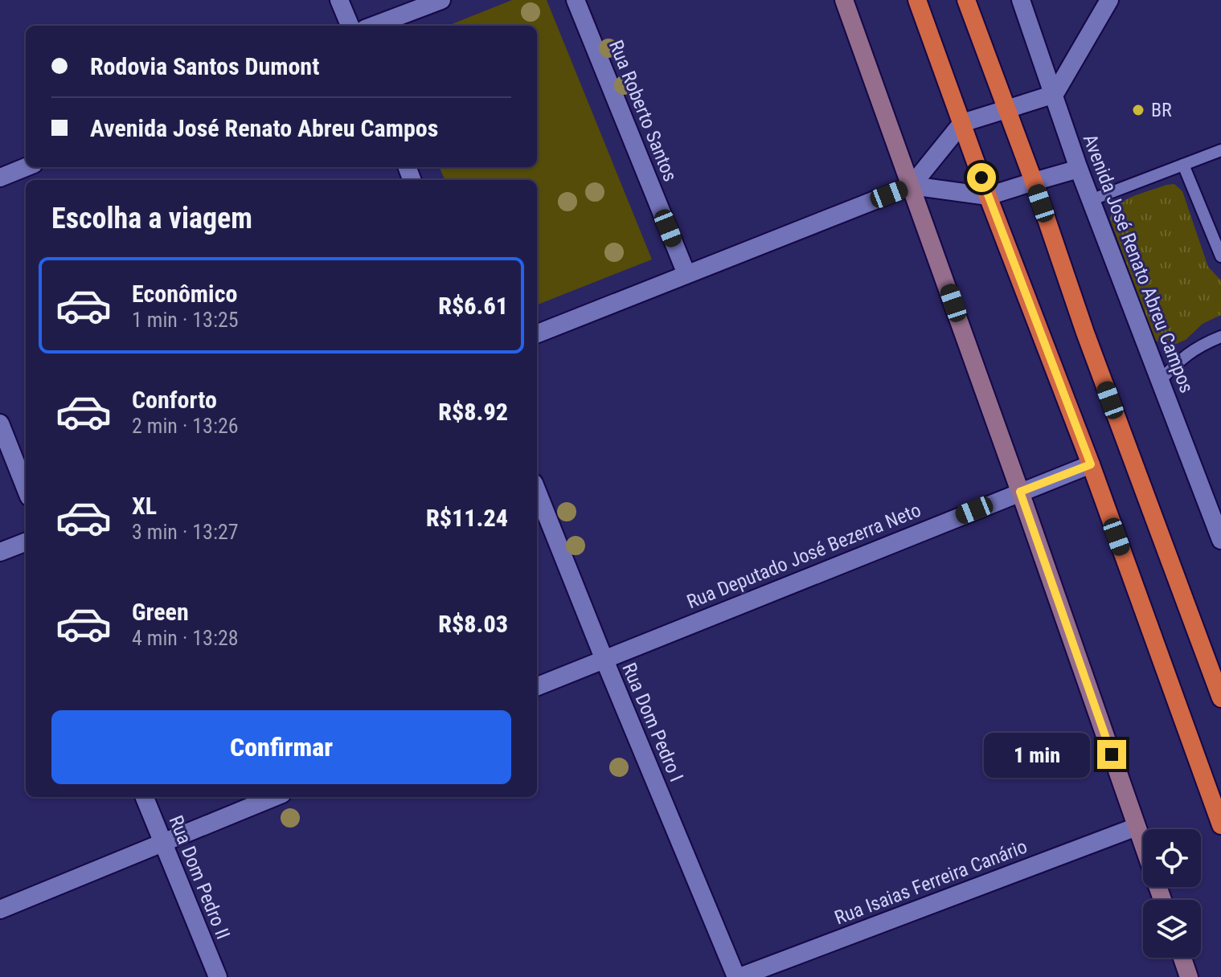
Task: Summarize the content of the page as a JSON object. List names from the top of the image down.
{
  "streets": {
    "street": [
      "Rua Roberto Santos",
      "Avenida José Renato Abreu Campos",
      "Rua Deputado José Bezerra Neto",
      "Rua Dom Pedro I",
      "Rua Dom Pedro II",
      "Rua Isaias Ferreira Canário"
    ]
  },
  "crossings": [
    ["Rua Deputado José Bezerra Neto", "Rua Dom Pedro I"],
    ["Rua Dom Pedro I", "Rua Isaias Ferreira Canário"]
  ],
  "places": ["BR"],
  "page": {
    "banner": ["Rodovia Santos Dumont", "Avenida José Renato Abreu Campos"],
    "heading": "Escolha a viagem",
    "list": [
      {
        "name": "Econômico",
        "note": "1 min · 13:25",
        "value": "R$6.61"
      },
      {
        "name": "Conforto",
        "note": "2 min · 13:26",
        "value": "R$8.92"
      },
      {
        "name": "XL",
        "note": "3 min · 13:27",
        "value": "R$11.24"
      },
      {
        "name": "Green",
        "note": "4 min · 13:28",
        "value": "R$8.03"
      }
    ],
    "buttons": "Confirmar",
    "bubble": "1 min"
  }
}
